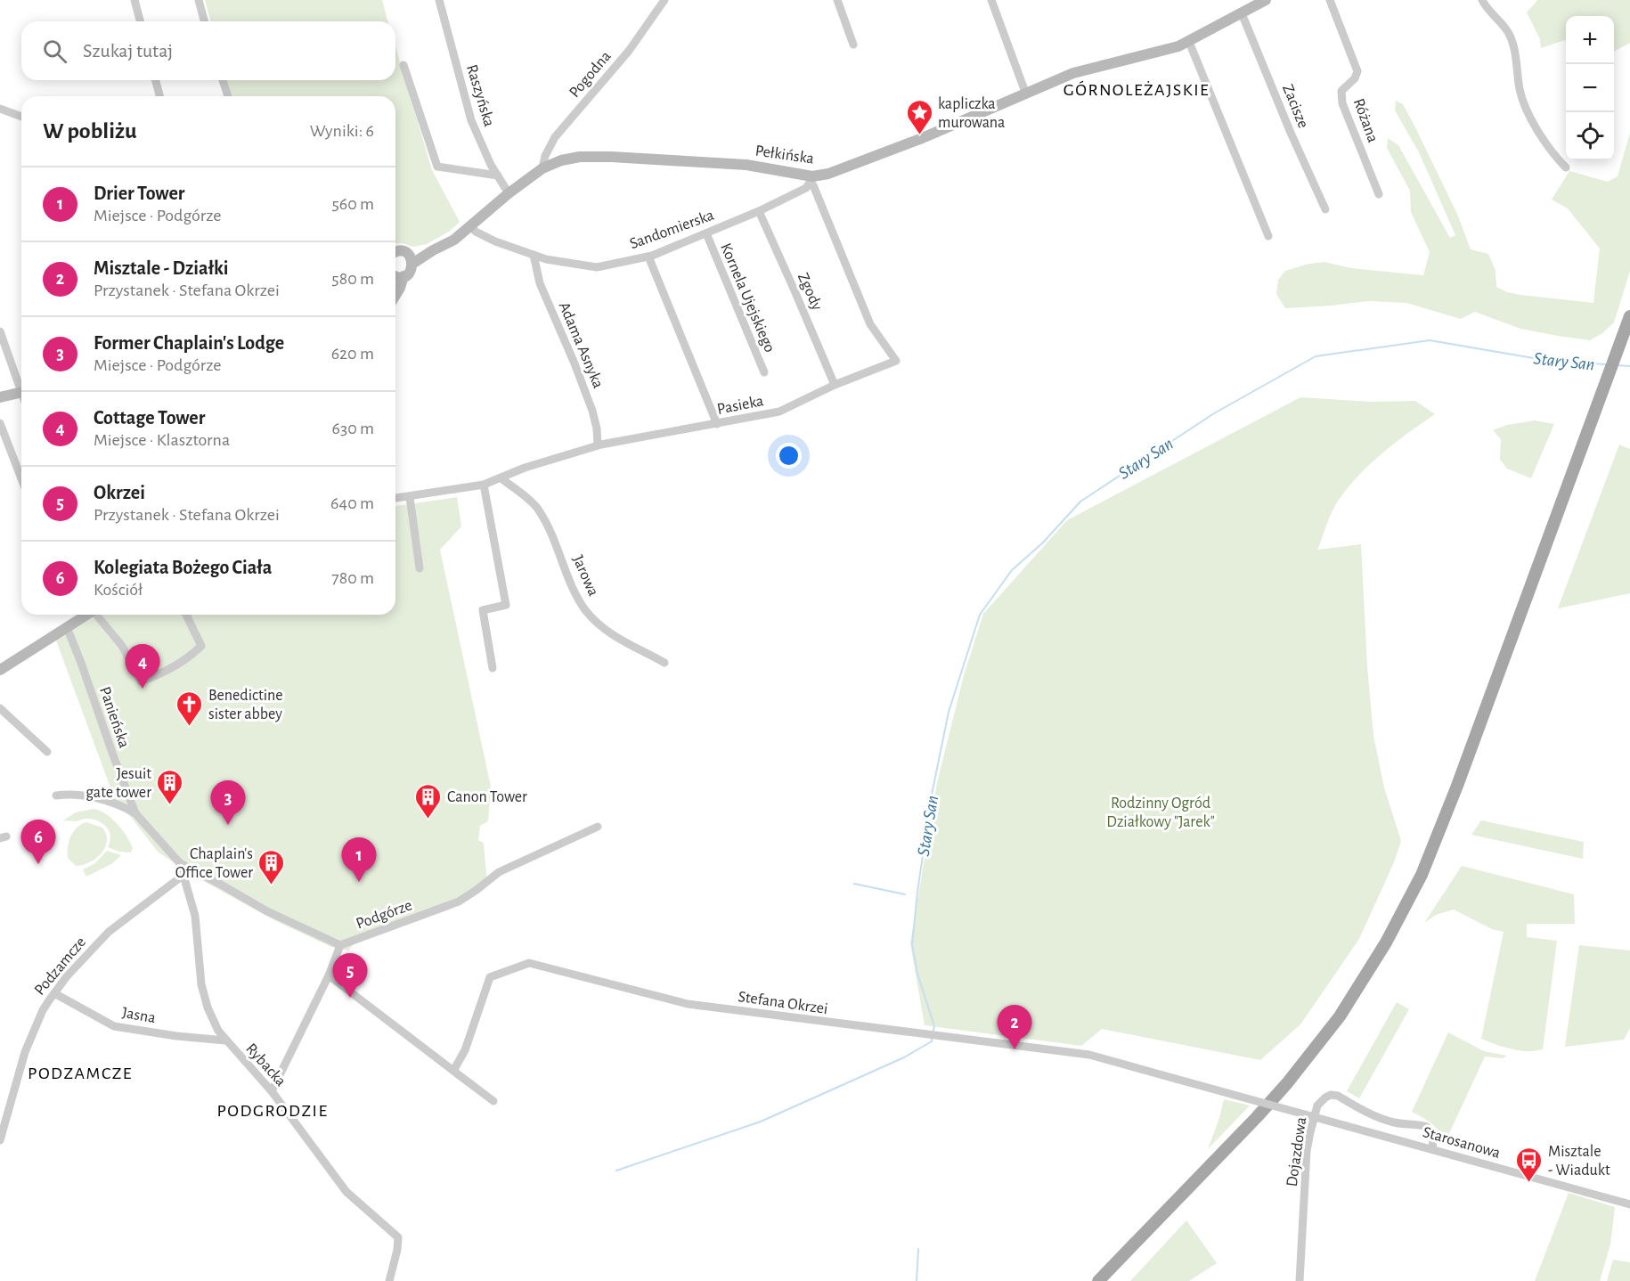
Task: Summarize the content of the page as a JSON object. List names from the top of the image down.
{
  "streets": {
    "street": [
      "Pogodna",
      "Raszyńska",
      "Zacisze",
      "Różana",
      "Pełkińska",
      "Sandomierska",
      "Zgody",
      "Kornela Ujejskiego",
      "Adama Asnyka",
      "Pasieka",
      "Jarowa",
      "Panieńska",
      "Podgórze",
      "Podzamcze",
      "Stefana Okrzei",
      "Jasna",
      "Rybacka",
      "Starosanowa",
      "Dojazdowa"
    ]
  },
  "crossings": [
    ["Pogodna", "Pełkińska"],
    ["Raszyńska", "Pełkińska"],
    ["Zacisze", "Pełkińska"],
    ["Pełkińska", "Sandomierska"],
    ["Pełkińska", "Pasieka"],
    ["Sandomierska", "Zgody"],
    ["Sandomierska", "Kornela Ujejskiego"],
    ["Sandomierska", "Adama Asnyka"],
    ["Sandomierska", "Pasieka"],
    ["Zgody", "Pasieka"],
    ["Adama Asnyka", "Pasieka"],
    ["Pasieka", "Jarowa"],
    ["Panieńska", "Podgórze"],
    ["Panieńska", "Rybacka"],
    ["Podgórze", "Rybacka"],
    ["Podzamcze", "Jasna"],
    ["Podzamcze", "Rybacka"],
    ["Stefana Okrzei", "Starosanowa"],
    ["Jasna", "Rybacka"],
    ["Starosanowa", "Dojazdowa"]
  ],
  "districts": ["GÓRNOLEŻAJSKIE", "PODZAMCZE", "PODGRODZIE"],
  "water": ["Stary San"],
  "parks": ["Rodzinny Ogród Działkowy \"Jarek\""],
  "places": {
    "place": ["kapliczka murowana"],
    "church": ["Benedictine sister abbey"],
    "building": ["Jesuit gate tower", "Canon Tower", "Chaplain's Office Tower"],
    "bus stop": ["Misztale - Wiadukt"]
  },
  "page": {
    "map_buttons": ["+", "−"],
    "search": "Szukaj tutaj",
    "heading": ["W pobliżu", "Wyniki: 6"],
    "list": [
      {
        "mark": "1",
        "name": "Drier Tower",
        "note": "Miejsce · Podgórze",
        "value": "560 m"
      },
      {
        "mark": "2",
        "name": "Misztale - Działki",
        "note": "Przystanek · Stefana Okrzei",
        "value": "580 m"
      },
      {
        "mark": "3",
        "name": "Former Chaplain's Lodge",
        "note": "Miejsce · Podgórze",
        "value": "620 m"
      },
      {
        "mark": "4",
        "name": "Cottage Tower",
        "note": "Miejsce · Klasztorna",
        "value": "630 m"
      },
      {
        "mark": "5",
        "name": "Okrzei",
        "note": "Przystanek · Stefana Okrzei",
        "value": "640 m"
      },
      {
        "mark": "6",
        "name": "Kolegiata Bożego Ciała",
        "note": "Kościół",
        "value": "780 m"
      }
    ],
    "pins": [
      "4",
      "3",
      "6",
      "1",
      "5",
      "2"
    ]
  }
}
